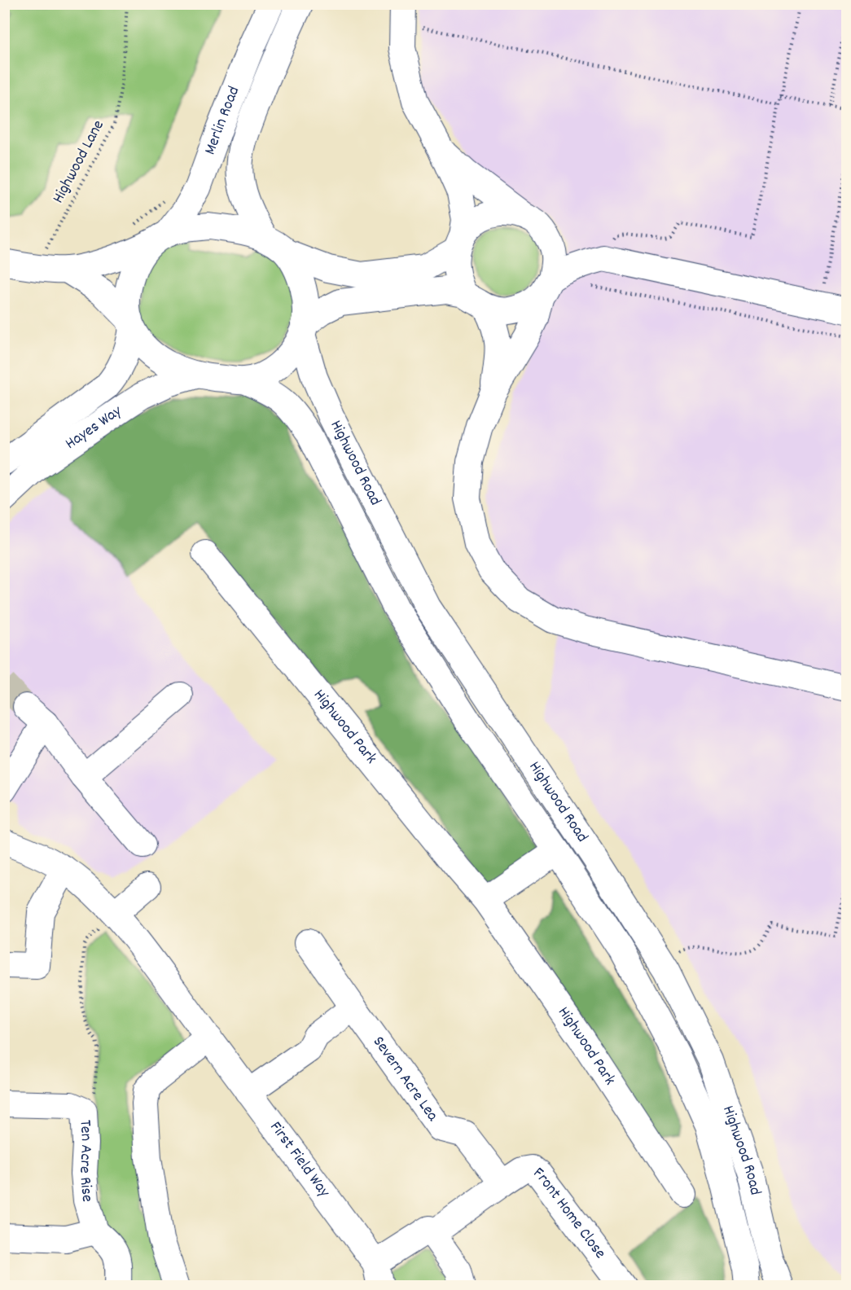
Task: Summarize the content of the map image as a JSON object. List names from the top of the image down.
{
  "streets": {
    "street": [
      "Merlin Road",
      "Hayes Way",
      "Highwood Road",
      "Highwood Park",
      "Severn Acre Lea",
      "Ten Acre Rise",
      "First Field Way",
      "Front Home Close"
    ],
    "path": ["Highwood Lane"]
  },
  "crossings": [
    ["Merlin Road", "Hayes Way"],
    ["Merlin Road", "Highwood Road"],
    ["Hayes Way", "Highwood Road"],
    ["Severn Acre Lea", "Front Home Close"],
    ["First Field Way", "Front Home Close"]
  ]
}
